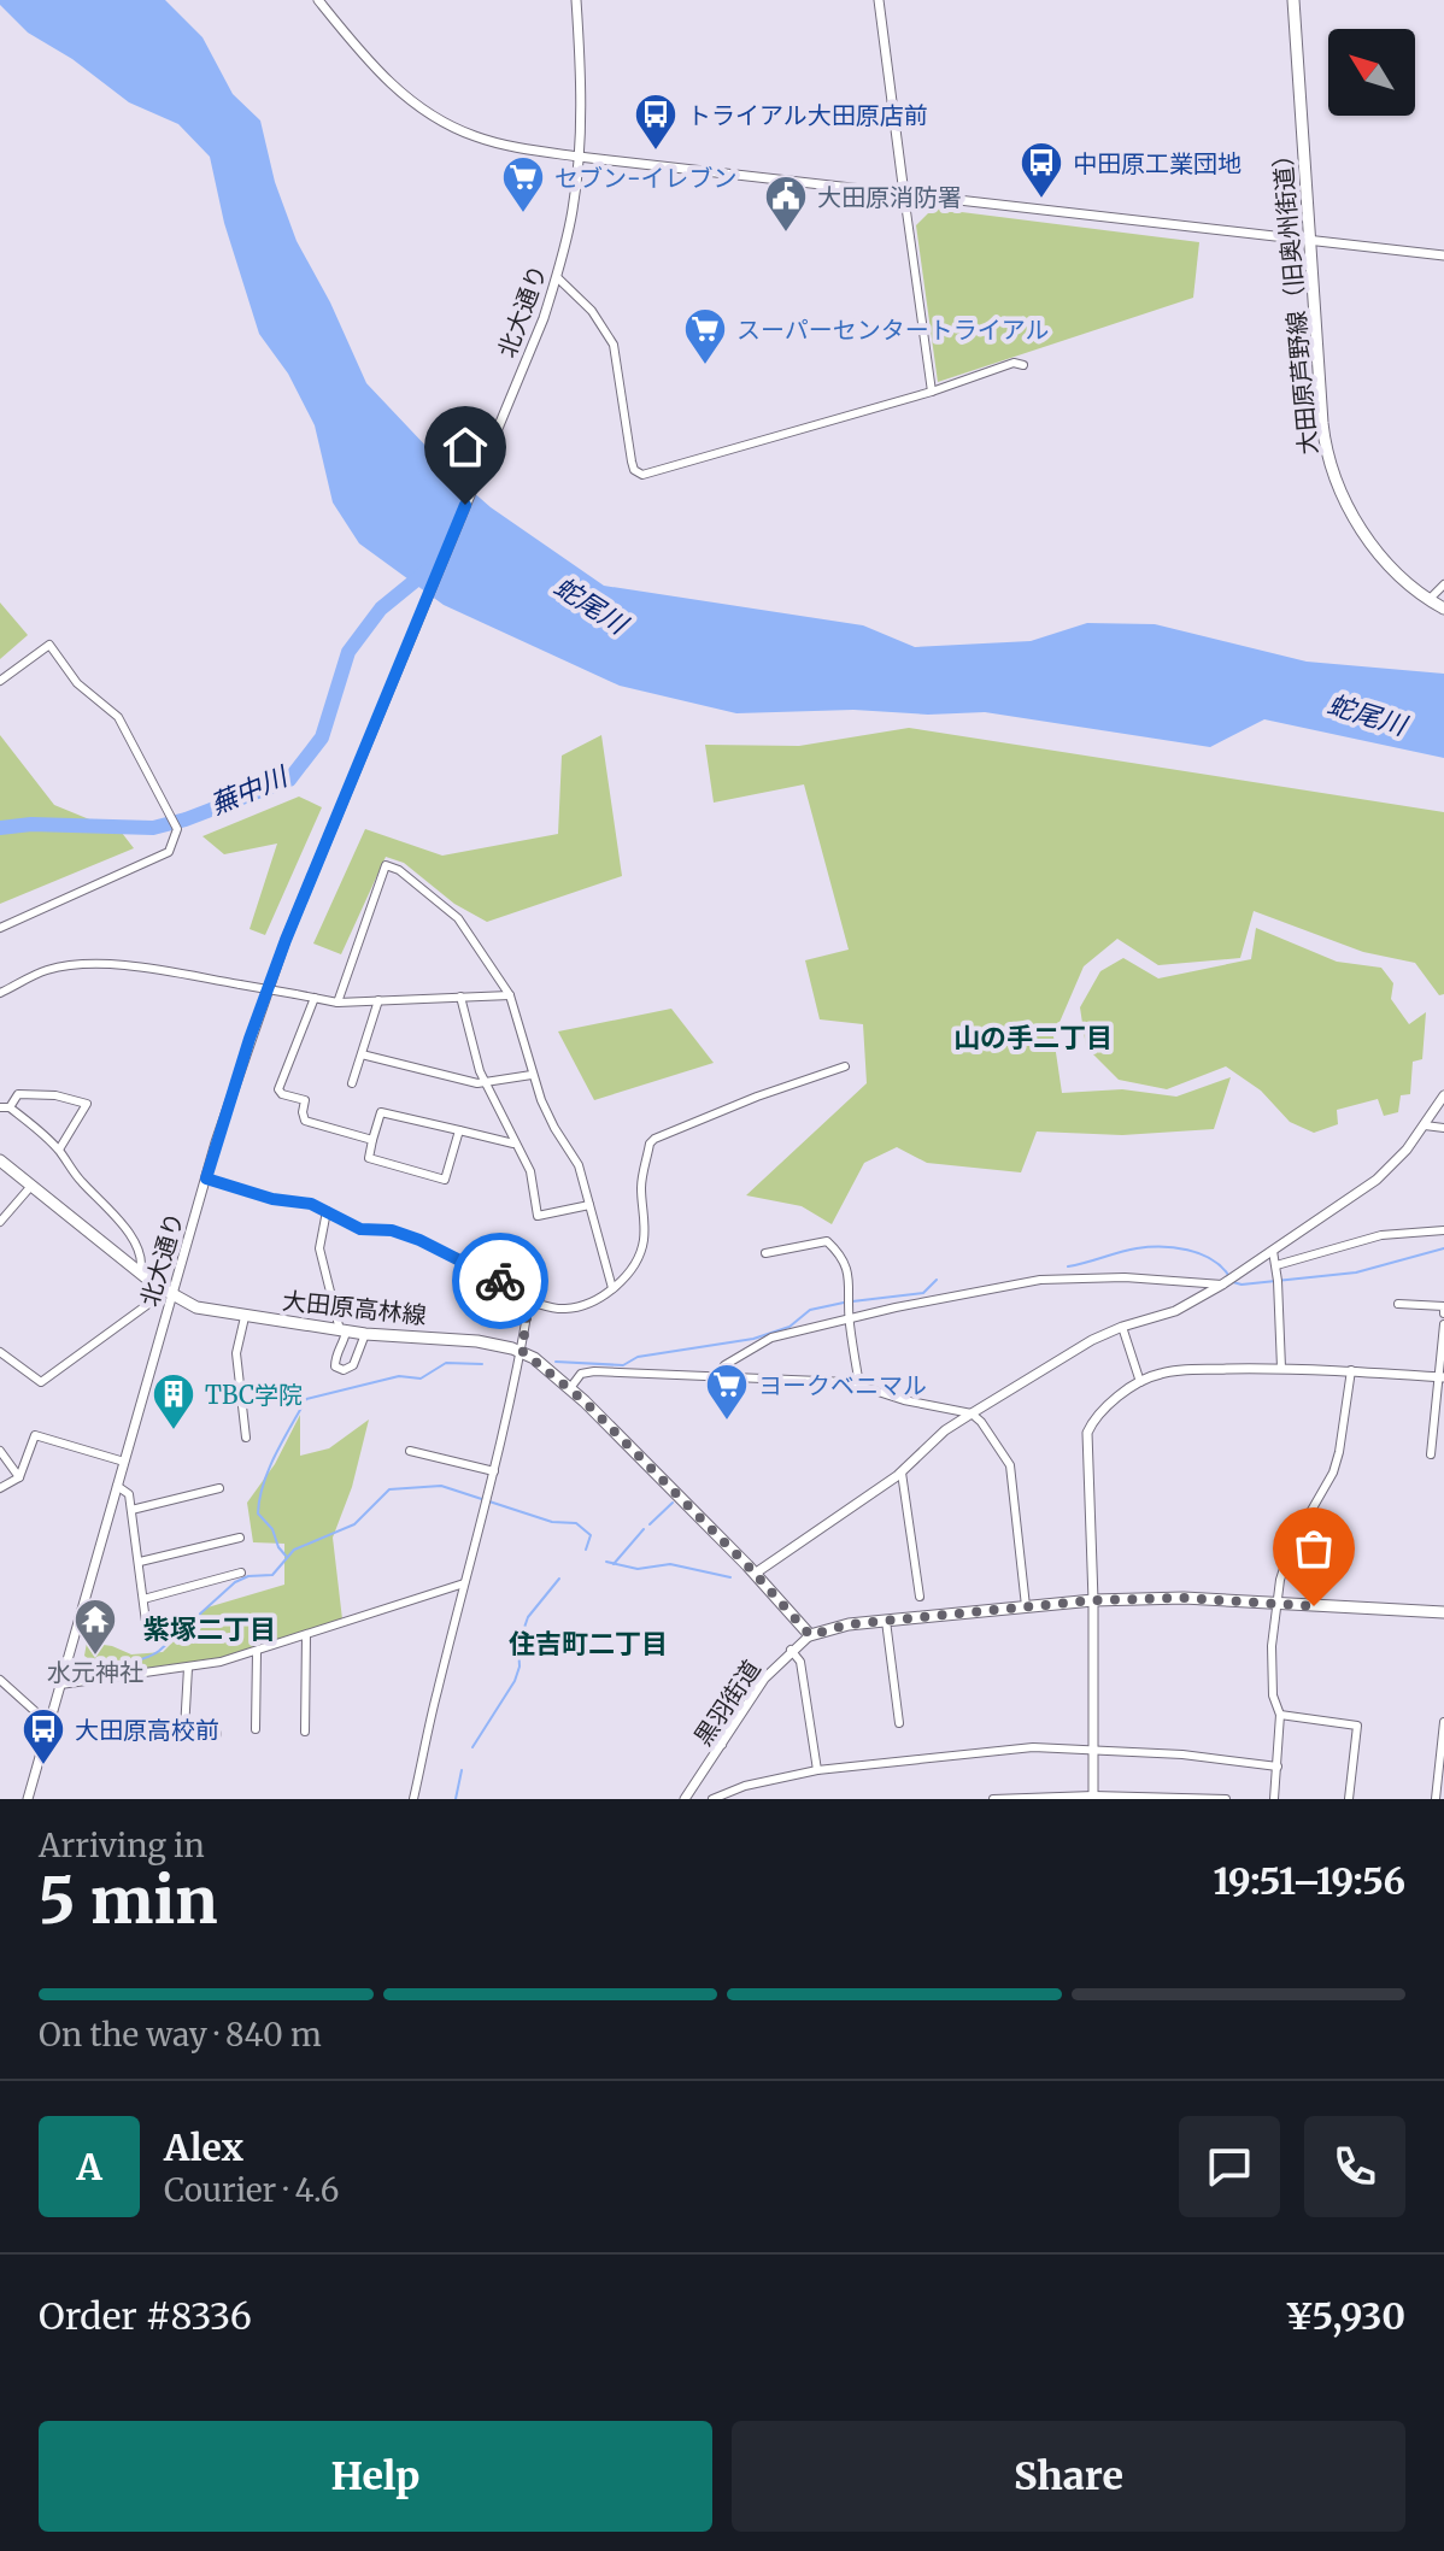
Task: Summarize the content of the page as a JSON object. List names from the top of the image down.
{
  "streets": {
    "main road": ["大田原芦野線（旧奥州街道）", "大田原高林線"],
    "street": ["北大通り", "黒羽街道"]
  },
  "crossings": [
    ["北大通り", "大田原高林線"],
    ["大田原高林線", "黒羽街道"]
  ],
  "districts": ["山の手二丁目", "紫塚二丁目", "住吉町二丁目"],
  "water": ["蛇尾川", "蕪中川"],
  "places": {
    "bus stop": ["トライアル大田原店前", "中田原工業団地", "大田原高校前"],
    "supermarket": ["セブン-イレブン", "スーパーセンタートライアル", "ヨークベニマル"],
    "public building": ["大田原消防署"],
    "building": ["TBC学院"],
    "temple": ["水元神社"]
  },
  "north": "top left",
  "page": {
    "heading": ["5 min", "Arriving in", "19:51–19:56"],
    "panel": [
      "Alex",
      "Courier · 4.6",
      "Order #8336",
      "¥5,930"
    ],
    "bar": "On the way · 840 m",
    "round": "A",
    "buttons": ["Help", "Share"]
  }
}
